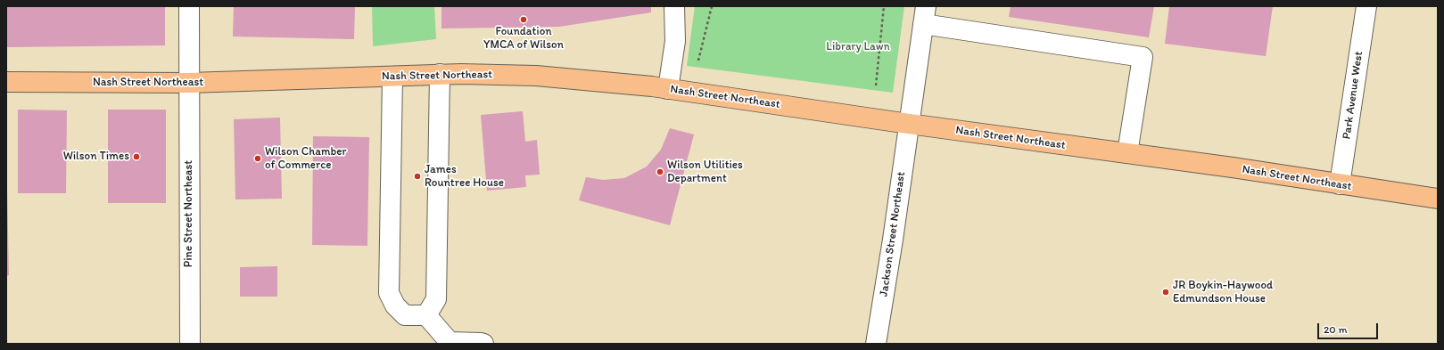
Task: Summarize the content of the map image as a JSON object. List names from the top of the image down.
{
  "streets": {
    "main road": ["Nash Street Northeast"],
    "street": ["Park Avenue West", "Pine Street Northeast", "Jackson Street Northeast"]
  },
  "crossings": [
    ["Nash Street Northeast", "Park Avenue West"],
    ["Nash Street Northeast", "Pine Street Northeast"],
    ["Nash Street Northeast", "Jackson Street Northeast"]
  ],
  "parks": ["Library Lawn"],
  "places": [
    "Foundation YMCA of Wilson",
    "Wilson Times",
    "Wilson Chamber of Commerce",
    "Wilson Utilities Department",
    "James Rountree House",
    "JR Boykin-Haywood Edmundson House"
  ],
  "scale_bar": "20 m"
}
